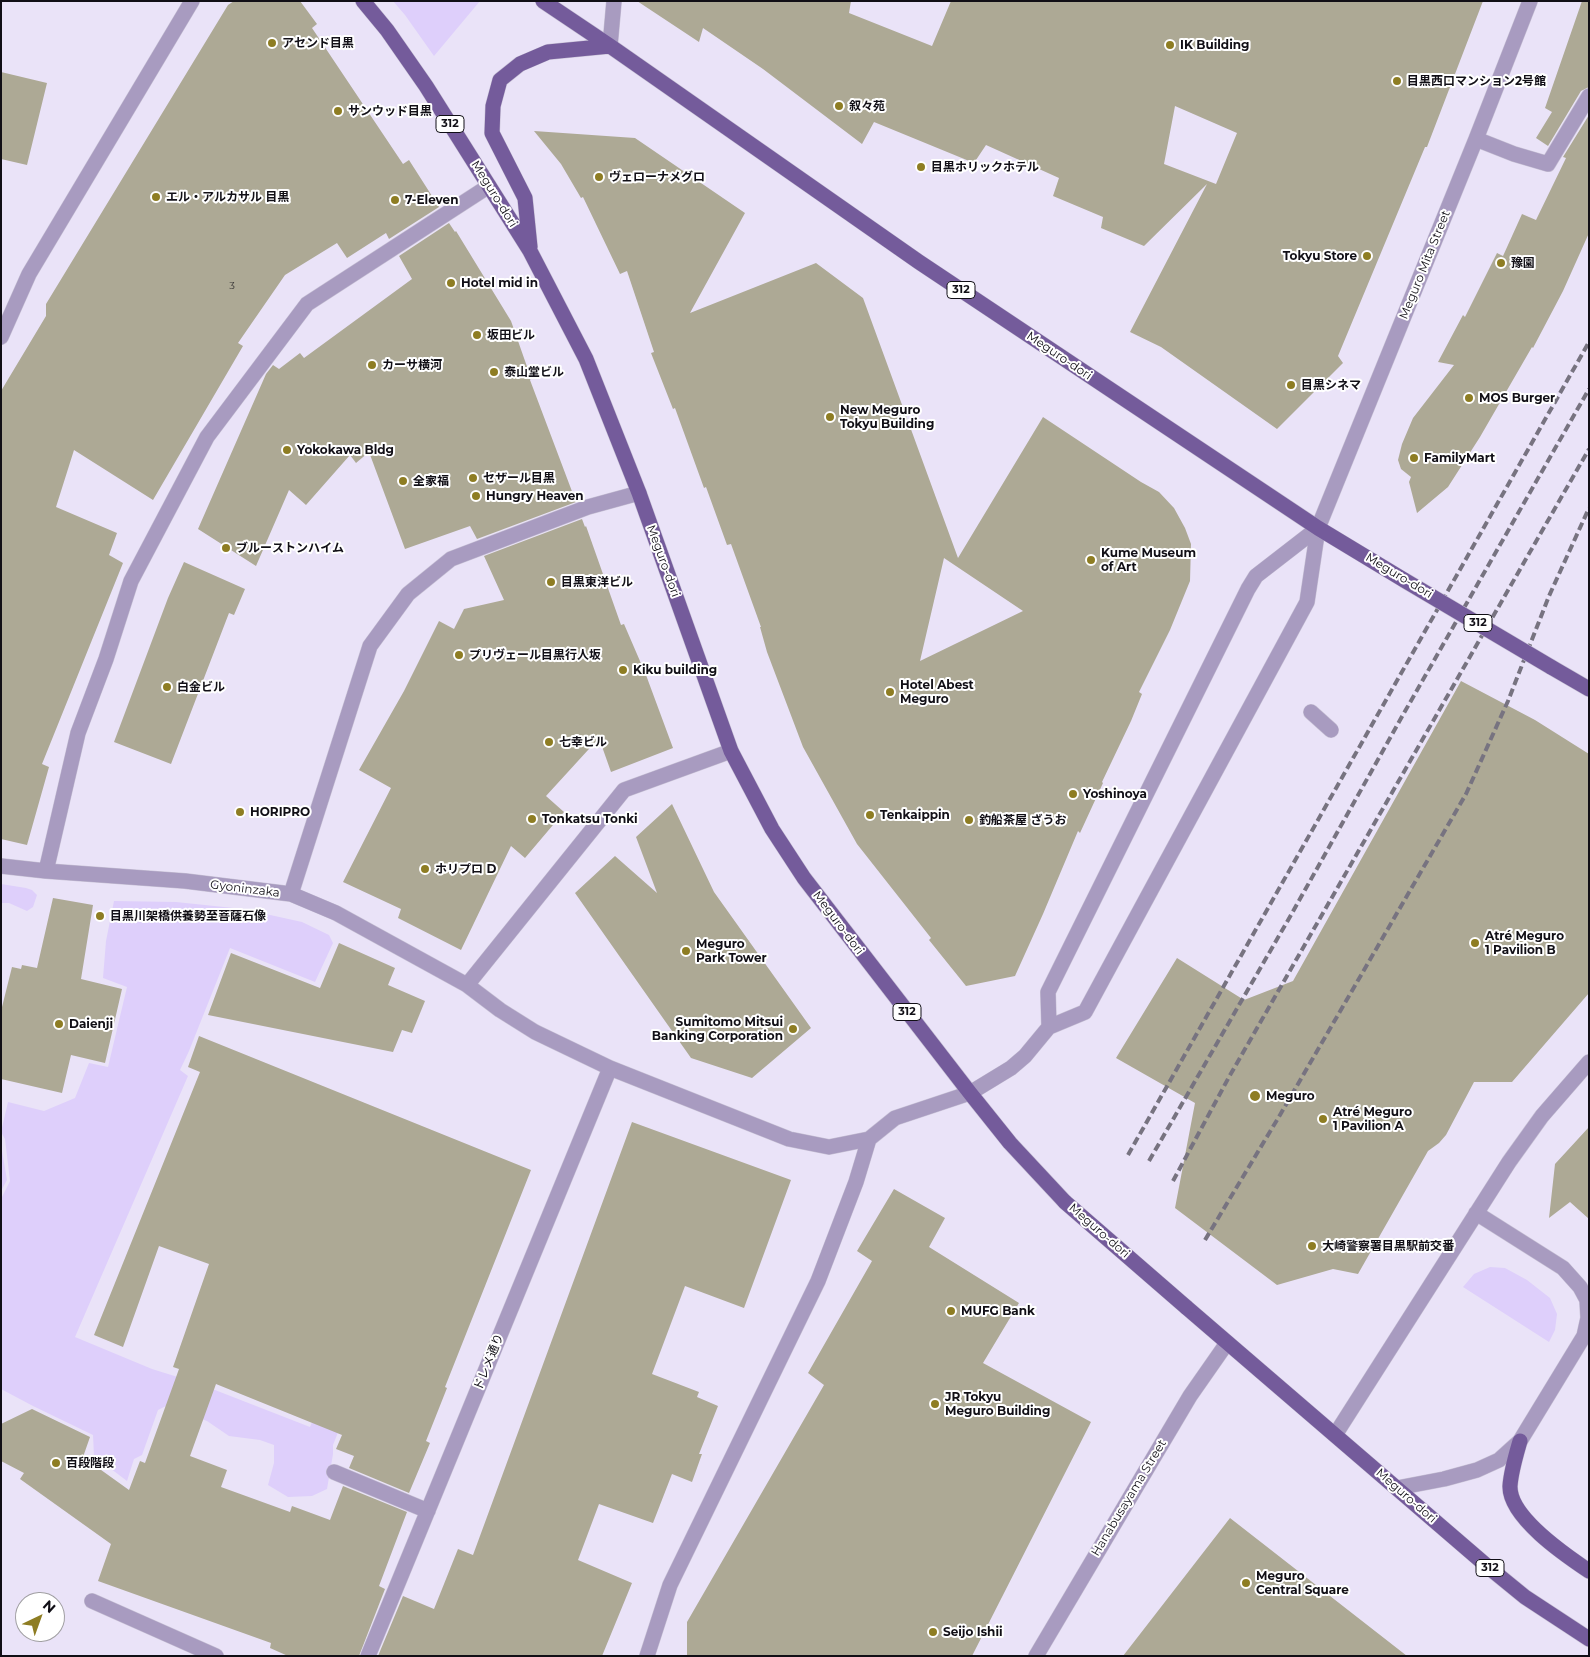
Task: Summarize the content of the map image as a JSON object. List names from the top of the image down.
{
  "streets": {
    "main road": ["312", "Meguro-dori"],
    "street": [
      "Meguro Mita Street",
      "Gyoninzaka",
      "ドレメ通り",
      "Hanabusayama Street"
    ]
  },
  "crossings": [
    ["Meguro-dori", "Meguro Mita Street"],
    ["Meguro-dori", "Hanabusayama Street"],
    ["Gyoninzaka", "ドレメ通り"]
  ],
  "places": [
    "アセンド目黒",
    "IK Building",
    "目黒西口マンション2号館",
    "叙々苑",
    "サンウッド目黒",
    "目黒ホリックホテル",
    "ヴェローナメグロ",
    "エル・アルカサル 目黒",
    "7-Eleven",
    "Tokyu Store",
    "豫園",
    "Hotel mid in",
    "坂田ビル",
    "カーサ横河",
    "泰山堂ビル",
    "目黒シネマ",
    "MOS Burger",
    "New Meguro Tokyu Building",
    "Yokokawa Bldg",
    "FamilyMart",
    "セザール目黒",
    "全家福",
    "Hungry Heaven",
    "ブルーストンハイム",
    "Kume Museum of Art",
    "目黒東洋ビル",
    "プリヴェール目黒行人坂",
    "Kiku building",
    "白金ビル",
    "Hotel Abest Meguro",
    "七幸ビル",
    "Yoshinoya",
    "HORIPRO",
    "Tenkaippin",
    "Tonkatsu Tonki",
    "釣船茶屋 ざうお",
    "ホリプロ D",
    "目黒川架橋供養勢至菩薩石像",
    "Atré Meguro 1 Pavilion B",
    "Meguro Park Tower",
    "Daienji",
    "Sumitomo Mitsui Banking Corporation",
    "Meguro",
    "Atré Meguro 1 Pavilion A",
    "大崎警察署目黒駅前交番",
    "MUFG Bank",
    "JR Tokyu Meguro Building",
    "百段階段",
    "Meguro Central Square",
    "Seijo Ishii"
  ],
  "house_numbers": ["3"],
  "north": "top right"
}
